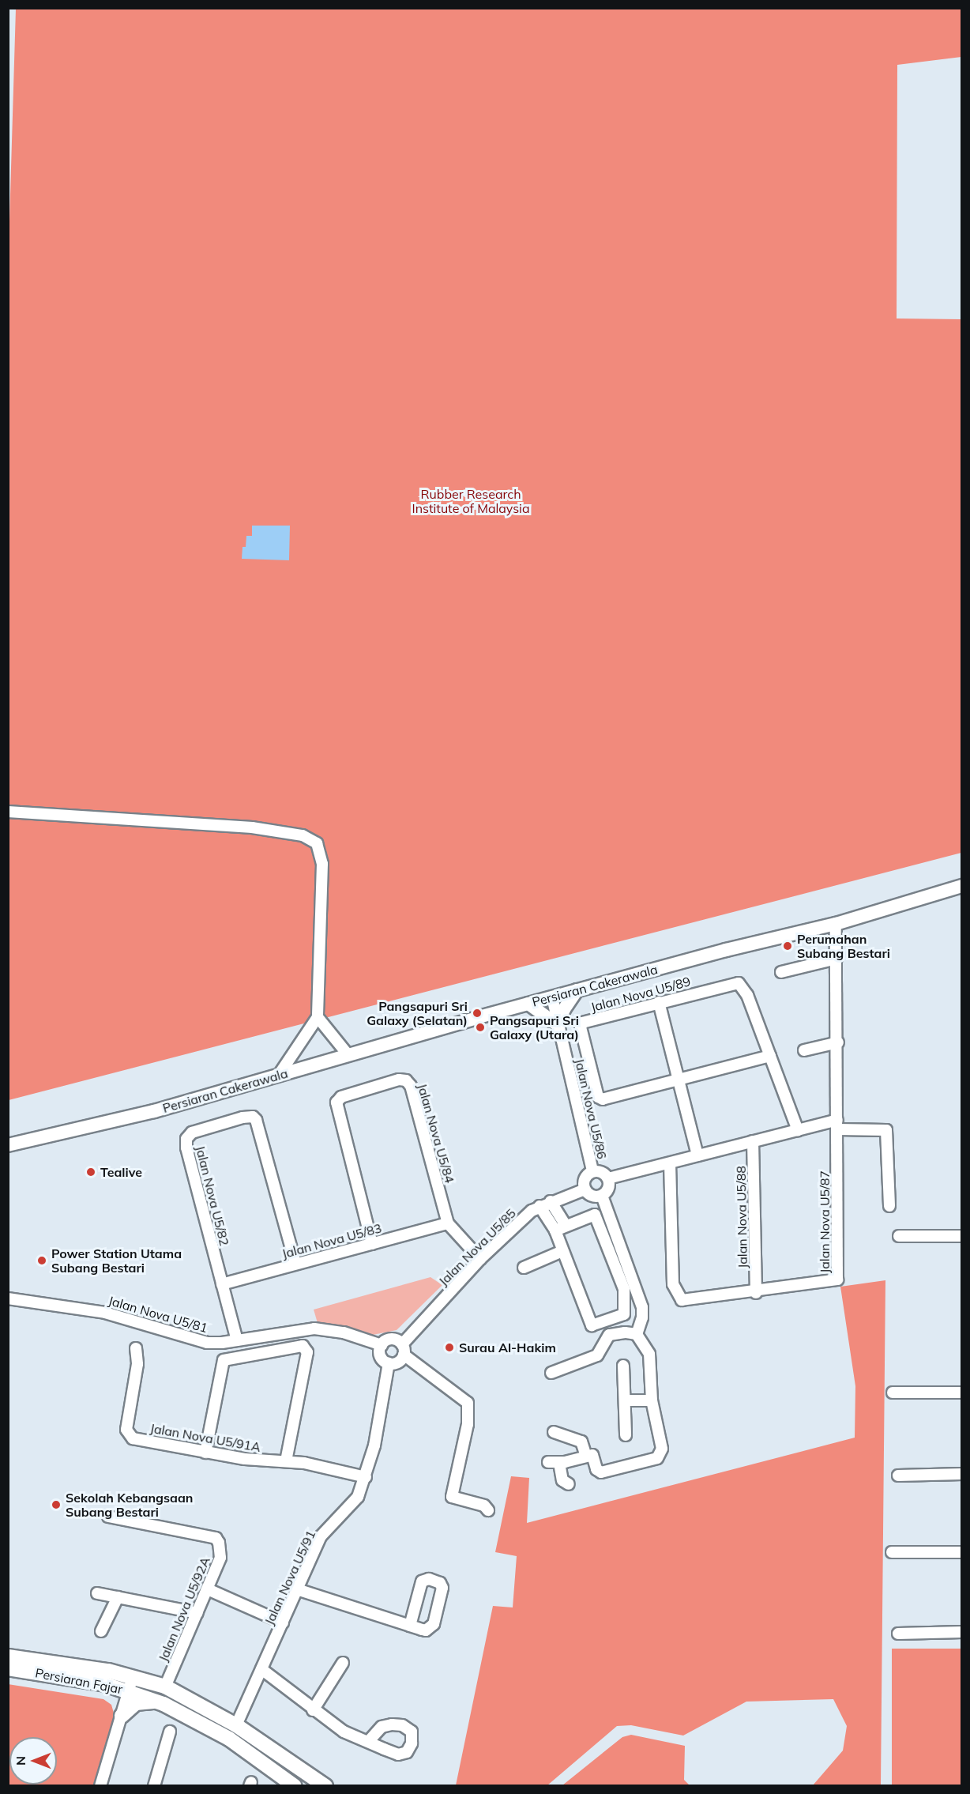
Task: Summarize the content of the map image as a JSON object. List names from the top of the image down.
{
  "streets": {
    "main road": ["Persiaran Fajar"],
    "street": [
      "Persiaran Cakerawala",
      "Jalan Nova U5/89",
      "Jalan Nova U5/86",
      "Jalan Nova U5/84",
      "Jalan Nova U5/82",
      "Jalan Nova U5/88",
      "Jalan Nova U5/87",
      "Jalan Nova U5/83",
      "Jalan Nova U5/85",
      "Jalan Nova U5/81",
      "Jalan Nova U5/91A",
      "Jalan Nova U5/91",
      "Jalan Nova U5/92A"
    ]
  },
  "crossings": [
    ["Persiaran Cakerawala", "Jalan Nova U5/86"],
    ["Persiaran Cakerawala", "Jalan Nova U5/87"],
    ["Jalan Nova U5/86", "Jalan Nova U5/85"],
    ["Jalan Nova U5/84", "Jalan Nova U5/83"],
    ["Jalan Nova U5/84", "Jalan Nova U5/85"],
    ["Jalan Nova U5/82", "Jalan Nova U5/83"],
    ["Jalan Nova U5/82", "Jalan Nova U5/81"],
    ["Jalan Nova U5/88", "Jalan Nova U5/87"],
    ["Jalan Nova U5/85", "Jalan Nova U5/81"],
    ["Jalan Nova U5/85", "Jalan Nova U5/91"],
    ["Jalan Nova U5/81", "Jalan Nova U5/91"],
    ["Jalan Nova U5/91A", "Jalan Nova U5/91"]
  ],
  "parks": ["Rubber Research Institute of Malaysia"],
  "places": [
    "Perumahan Subang Bestari",
    "Pangsapuri Sri Galaxy (Selatan)",
    "Pangsapuri Sri Galaxy (Utara)",
    "Tealive",
    "Power Station Utama Subang Bestari",
    "Surau Al-Hakim",
    "Sekolah Kebangsaan Subang Bestari"
  ],
  "north": "left"
}
